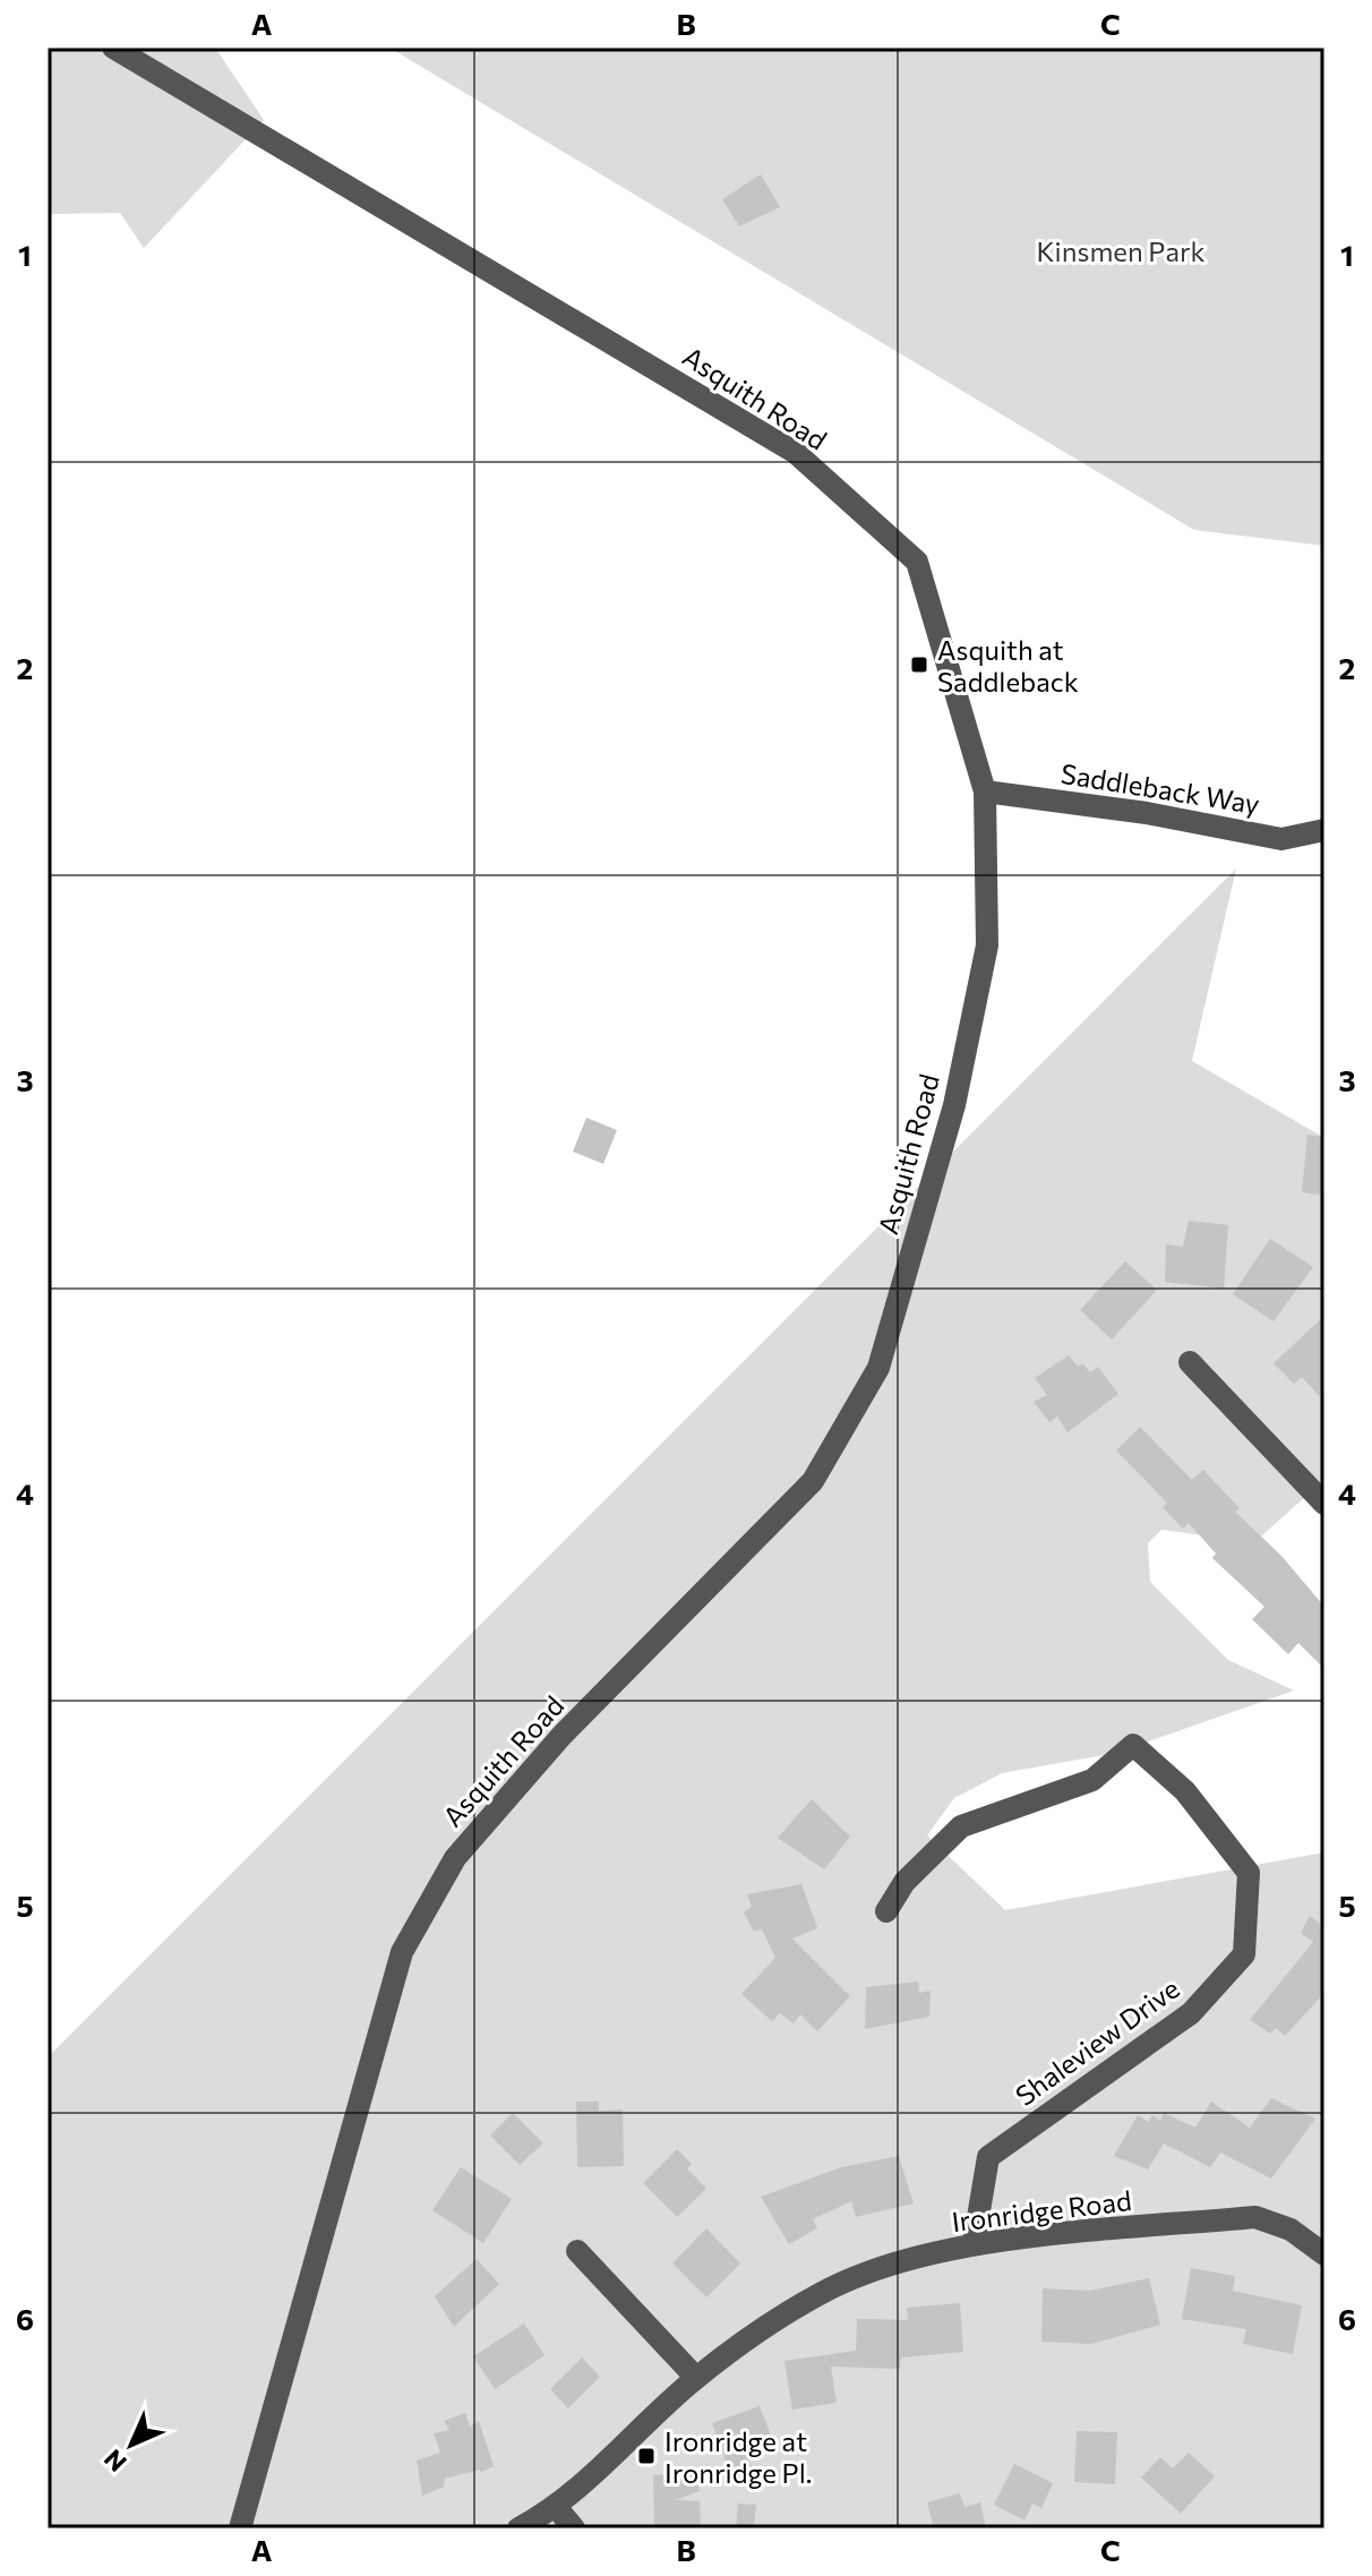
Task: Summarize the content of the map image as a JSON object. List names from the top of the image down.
{
  "streets": {
    "street": [
      "Asquith Road",
      "Saddleback Way",
      "Shaleview Drive",
      "Ironridge Road"
    ]
  },
  "crossings": [
    ["Asquith Road", "Saddleback Way"],
    ["Shaleview Drive", "Ironridge Road"]
  ],
  "parks": ["Kinsmen Park"],
  "places": {
    "transit": ["Asquith at Saddleback", "Ironridge at Ironridge Pl."]
  },
  "north": "bottom left",
  "grid": {
    "columns": ["A", "B", "C"],
    "rows": [
      "1",
      "2",
      "3",
      "4",
      "5",
      "6"
    ]
  }
}
